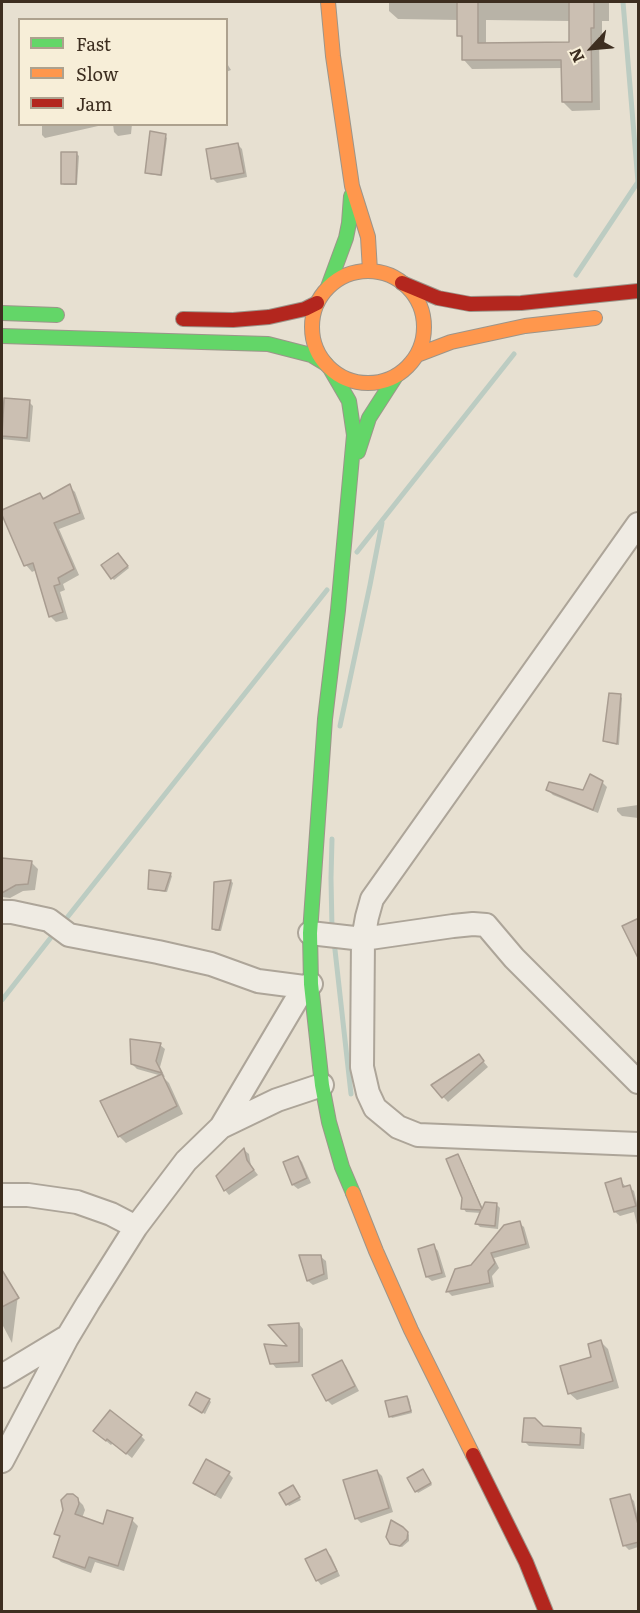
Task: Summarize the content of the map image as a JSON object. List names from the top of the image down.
{
  "legend": ["Fast", "Slow", "Jam"],
  "north": "bottom left"
}
